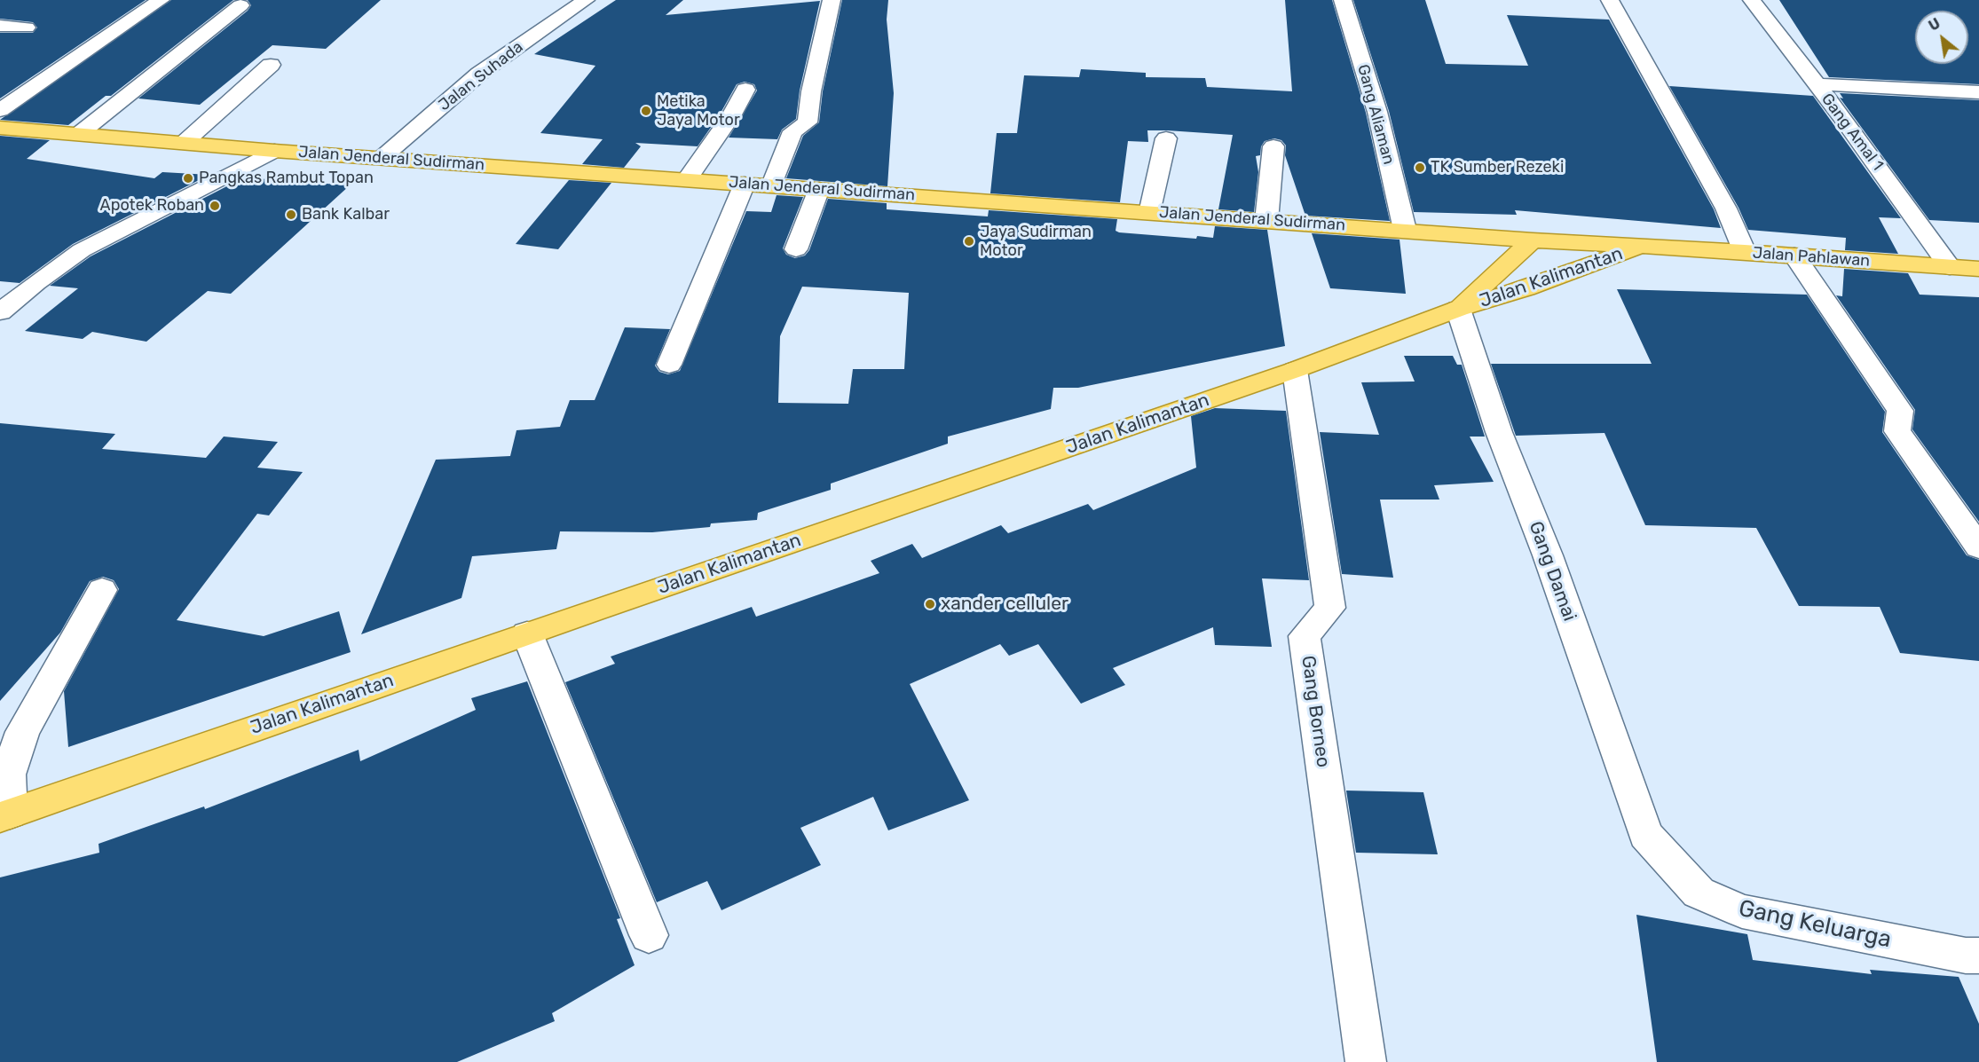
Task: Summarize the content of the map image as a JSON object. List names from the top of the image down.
{
  "streets": {
    "main road": ["Jalan Jenderal Sudirman", "Jalan Pahlawan", "Jalan Kalimantan"],
    "street": [
      "Jalan Suhada",
      "Gang Aliaman",
      "Gang Amal 1",
      "Gang Damai",
      "Gang Borneo",
      "Gang Keluarga"
    ]
  },
  "crossings": [
    ["Jalan Suhada", "Jalan Jenderal Sudirman"],
    ["Gang Aliaman", "Jalan Jenderal Sudirman"],
    ["Gang Amal 1", "Jalan Pahlawan"],
    ["Jalan Jenderal Sudirman", "Jalan Pahlawan"],
    ["Jalan Jenderal Sudirman", "Jalan Kalimantan"],
    ["Jalan Pahlawan", "Jalan Kalimantan"],
    ["Jalan Kalimantan", "Gang Damai"],
    ["Jalan Kalimantan", "Gang Borneo"],
    ["Gang Damai", "Gang Keluarga"]
  ],
  "places": [
    "Metika Jaya Motor",
    "TK Sumber Rezeki",
    "Pangkas Rambut Topan",
    "Apotek Roban",
    "Bank Kalbar",
    "Jaya Sudirman Motor",
    "xander celluler"
  ],
  "north": "top left"
}
